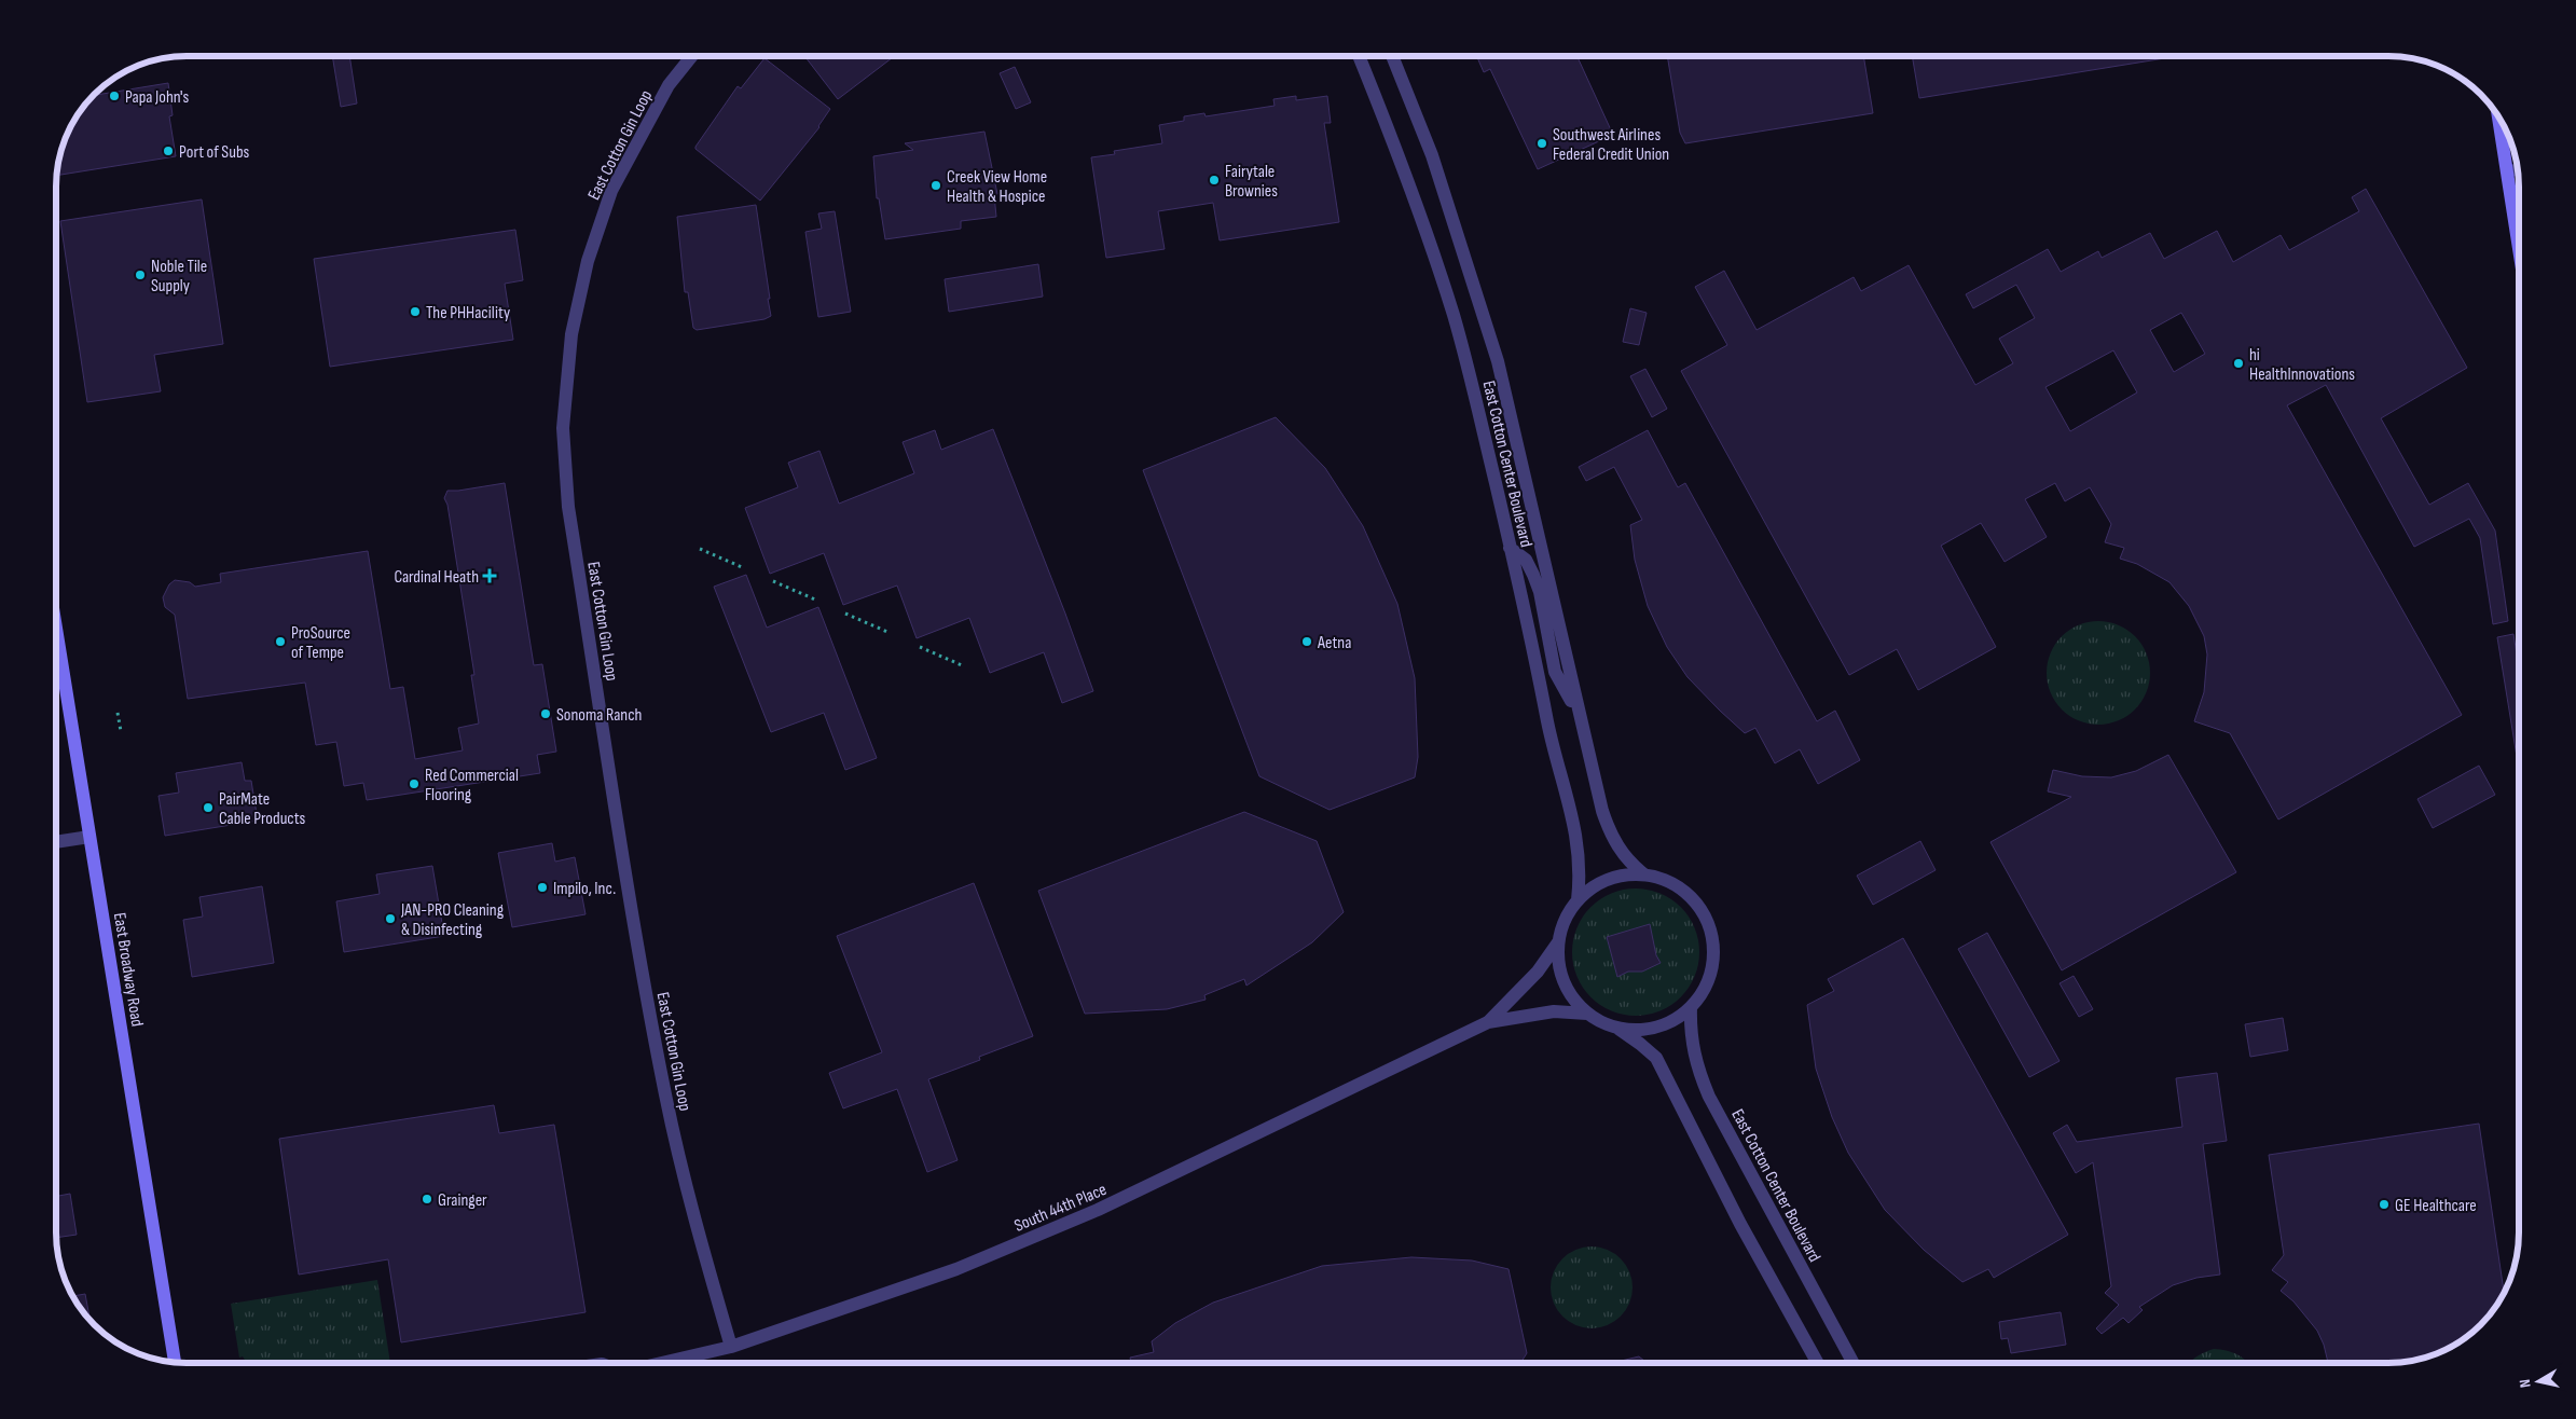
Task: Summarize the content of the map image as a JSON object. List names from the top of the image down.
{
  "streets": {
    "main road": ["East Broadway Road"],
    "street": ["East Cotton Gin Loop", "East Cotton Center Boulevard", "South 44th Place"]
  },
  "crossings": [
    ["East Cotton Gin Loop", "South 44th Place"],
    ["East Cotton Center Boulevard", "South 44th Place"]
  ],
  "places": {
    "other": [
      "Papa John's",
      "Southwest Airlines Federal Credit Union",
      "Port of Subs",
      "Fairytale Brownies",
      "Creek View Home Health & Hospice",
      "Noble Tile Supply",
      "The PHHacility",
      "hi HealthInnovations",
      "ProSource of Tempe",
      "Aetna",
      "Sonoma Ranch",
      "Red Commercial Flooring",
      "PairMate Cable Products",
      "Impilo, Inc.",
      "JAN-PRO Cleaning & Disinfecting",
      "Grainger",
      "GE Healthcare"
    ],
    "health": ["Cardinal Heath"]
  },
  "north": "left"
}
